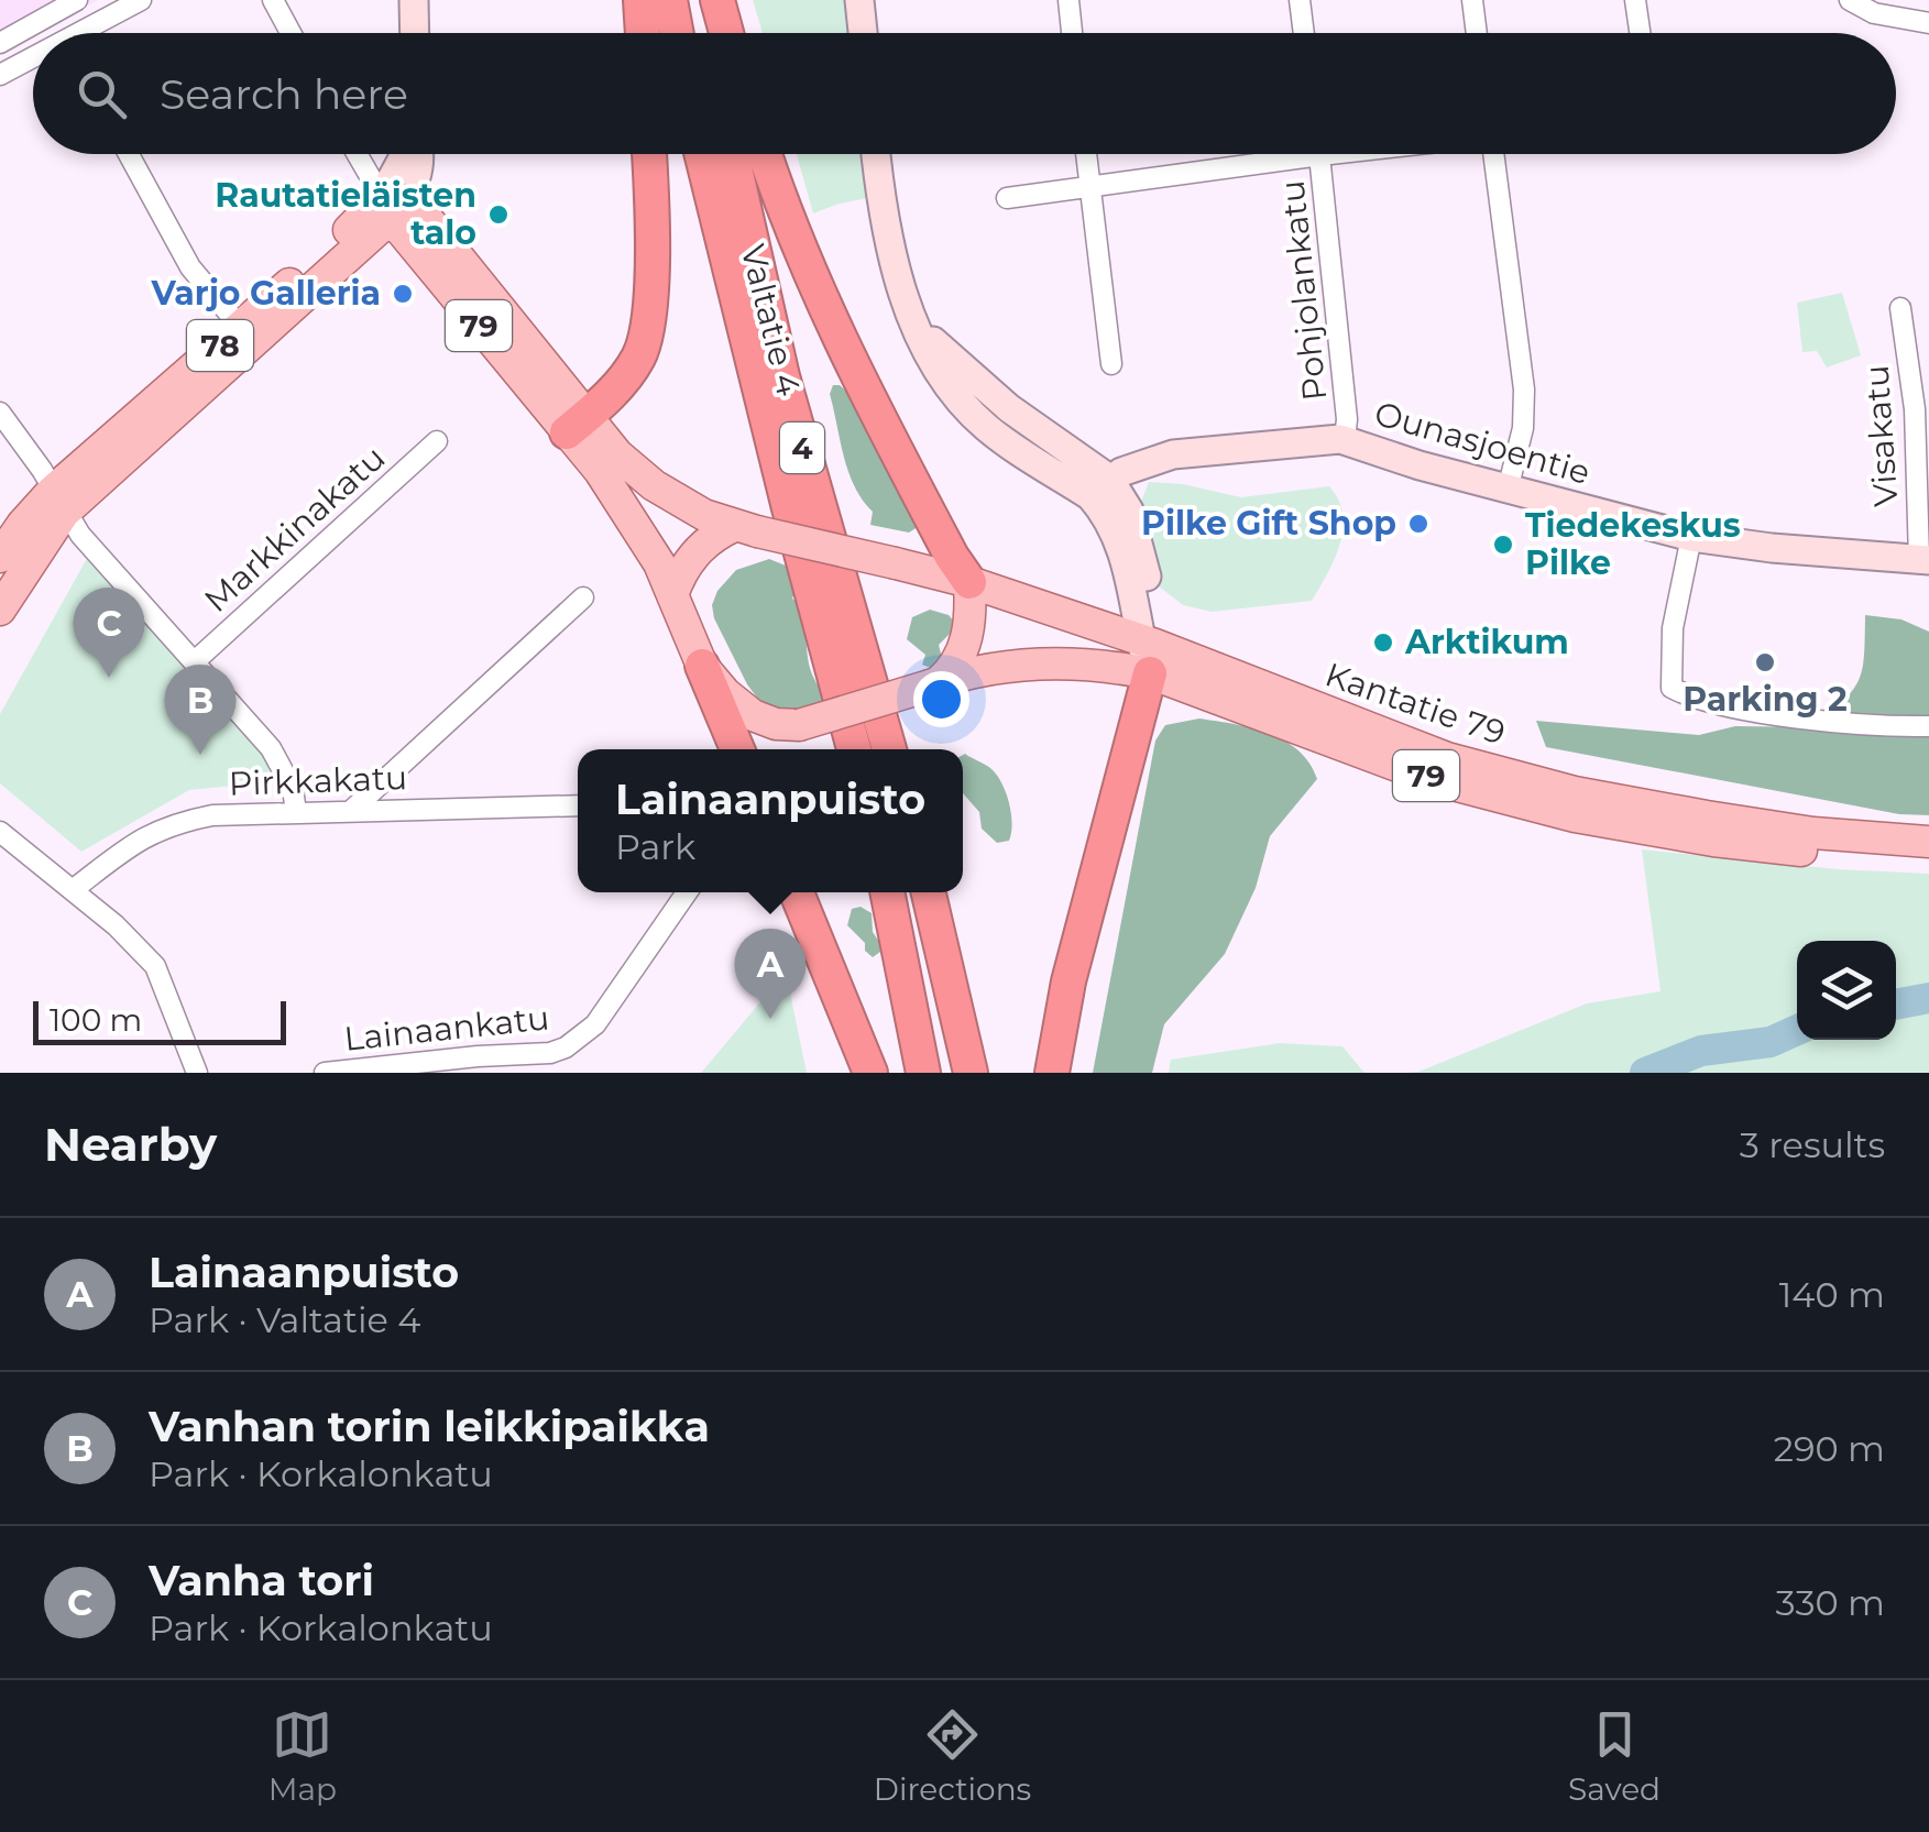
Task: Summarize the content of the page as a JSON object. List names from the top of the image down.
{
  "streets": {
    "highway": ["Valtatie 4", "4"],
    "main road": [
      "79",
      "78",
      "Ounasjoentie",
      "Kantatie 79"
    ],
    "street": [
      "Pohjolankatu",
      "Visakatu",
      "Markkinakatu",
      "Pirkkakatu",
      "Lainaankatu"
    ]
  },
  "crossings": [
    ["Pohjolankatu", "Ounasjoentie"],
    ["79", "78"],
    ["79", "Kantatie 79"],
    ["Visakatu", "Ounasjoentie"]
  ],
  "places": [
    "Rautatieläisten talo",
    "Varjo Galleria",
    "Pilke Gift Shop",
    "Tiedekeskus Pilke",
    "Arktikum",
    "Parking 2"
  ],
  "scale_bar": "100 m",
  "page": {
    "search": "Search here",
    "pins": ["C", "B", "A"],
    "popup": ["Lainaanpuisto", "Park"],
    "scale": "100 m",
    "heading": ["Nearby", "3 results"],
    "list": [
      {
        "mark": "A",
        "name": "Lainaanpuisto",
        "note": "Park · Valtatie 4",
        "value": "140 m"
      },
      {
        "mark": "B",
        "name": "Vanhan torin leikkipaikka",
        "note": "Park · Korkalonkatu",
        "value": "290 m"
      },
      {
        "mark": "C",
        "name": "Vanha tori",
        "note": "Park · Korkalonkatu",
        "value": "330 m"
      }
    ],
    "nav": ["Map", "Directions", "Saved"]
  }
}
